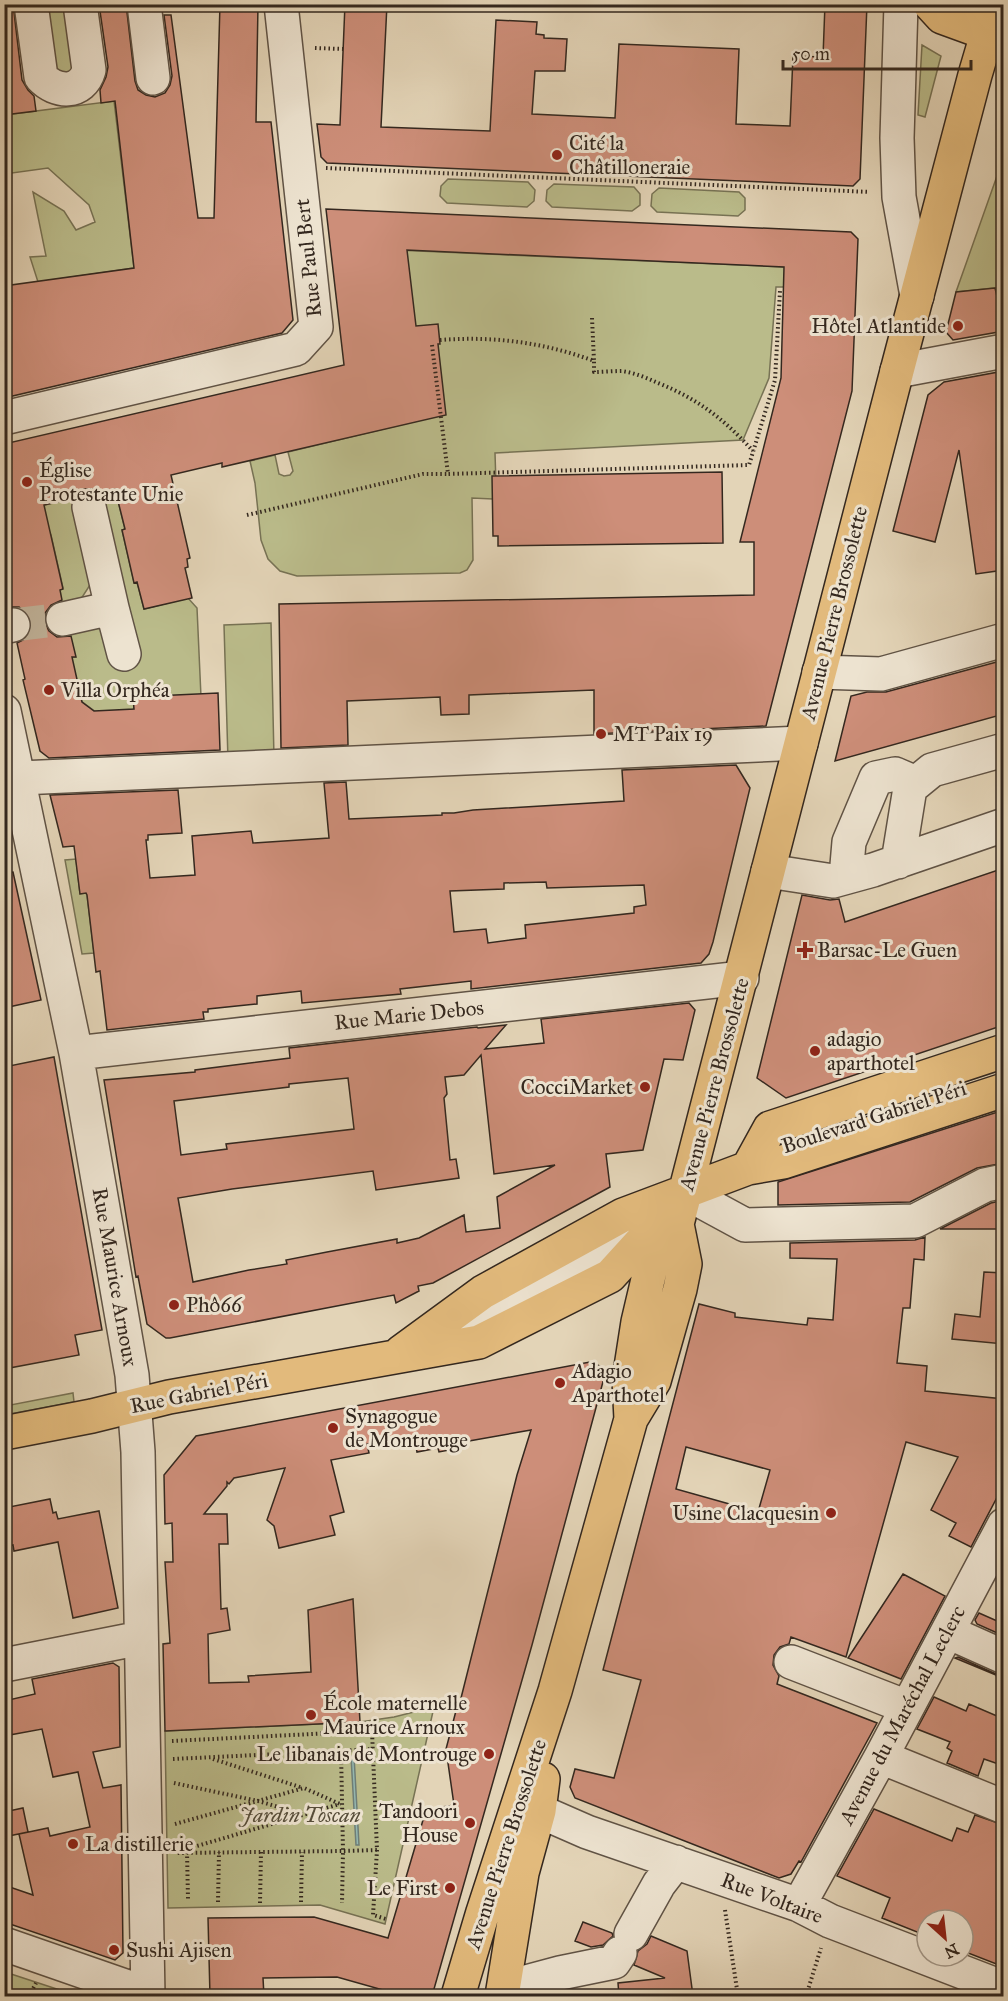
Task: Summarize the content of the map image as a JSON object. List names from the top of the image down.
{
  "streets": {
    "main road": ["Avenue Pierre Brossolette", "Boulevard Gabriel Péri", "Rue Gabriel Péri"],
    "street": [
      "Rue Paul Bert",
      "Rue Marie Debos",
      "Rue Maurice Arnoux",
      "Avenue du Maréchal Leclerc",
      "Rue Voltaire"
    ]
  },
  "crossings": [
    ["Avenue Pierre Brossolette", "Rue Marie Debos"],
    ["Avenue Pierre Brossolette", "Boulevard Gabriel Péri"],
    ["Avenue Pierre Brossolette", "Rue Gabriel Péri"],
    ["Avenue Pierre Brossolette", "Rue Voltaire"],
    ["Rue Marie Debos", "Rue Maurice Arnoux"],
    ["Boulevard Gabriel Péri", "Rue Gabriel Péri"],
    ["Rue Maurice Arnoux", "Rue Gabriel Péri"],
    ["Avenue du Maréchal Leclerc", "Rue Voltaire"]
  ],
  "parks": ["Jardin Toscan"],
  "places": {
    "other": [
      "Cité la Châtilloneraie",
      "Hôtel Atlantide",
      "Église Protestante Unie",
      "Villa Orphéa",
      "MT Paix 19",
      "adagio aparthotel",
      "CocciMarket",
      "Phô66",
      "Adagio Aparthotel",
      "Synagogue de Montrouge",
      "Usine Clacquesin",
      "École maternelle Maurice Arnoux",
      "Le libanais de Montrouge",
      "Tandoori House",
      "La distillerie",
      "Le First",
      "Sushi Ajisen"
    ],
    "health": ["Barsac-Le Guen"]
  },
  "scale_bar": "50 m",
  "north": "bottom right"
}
